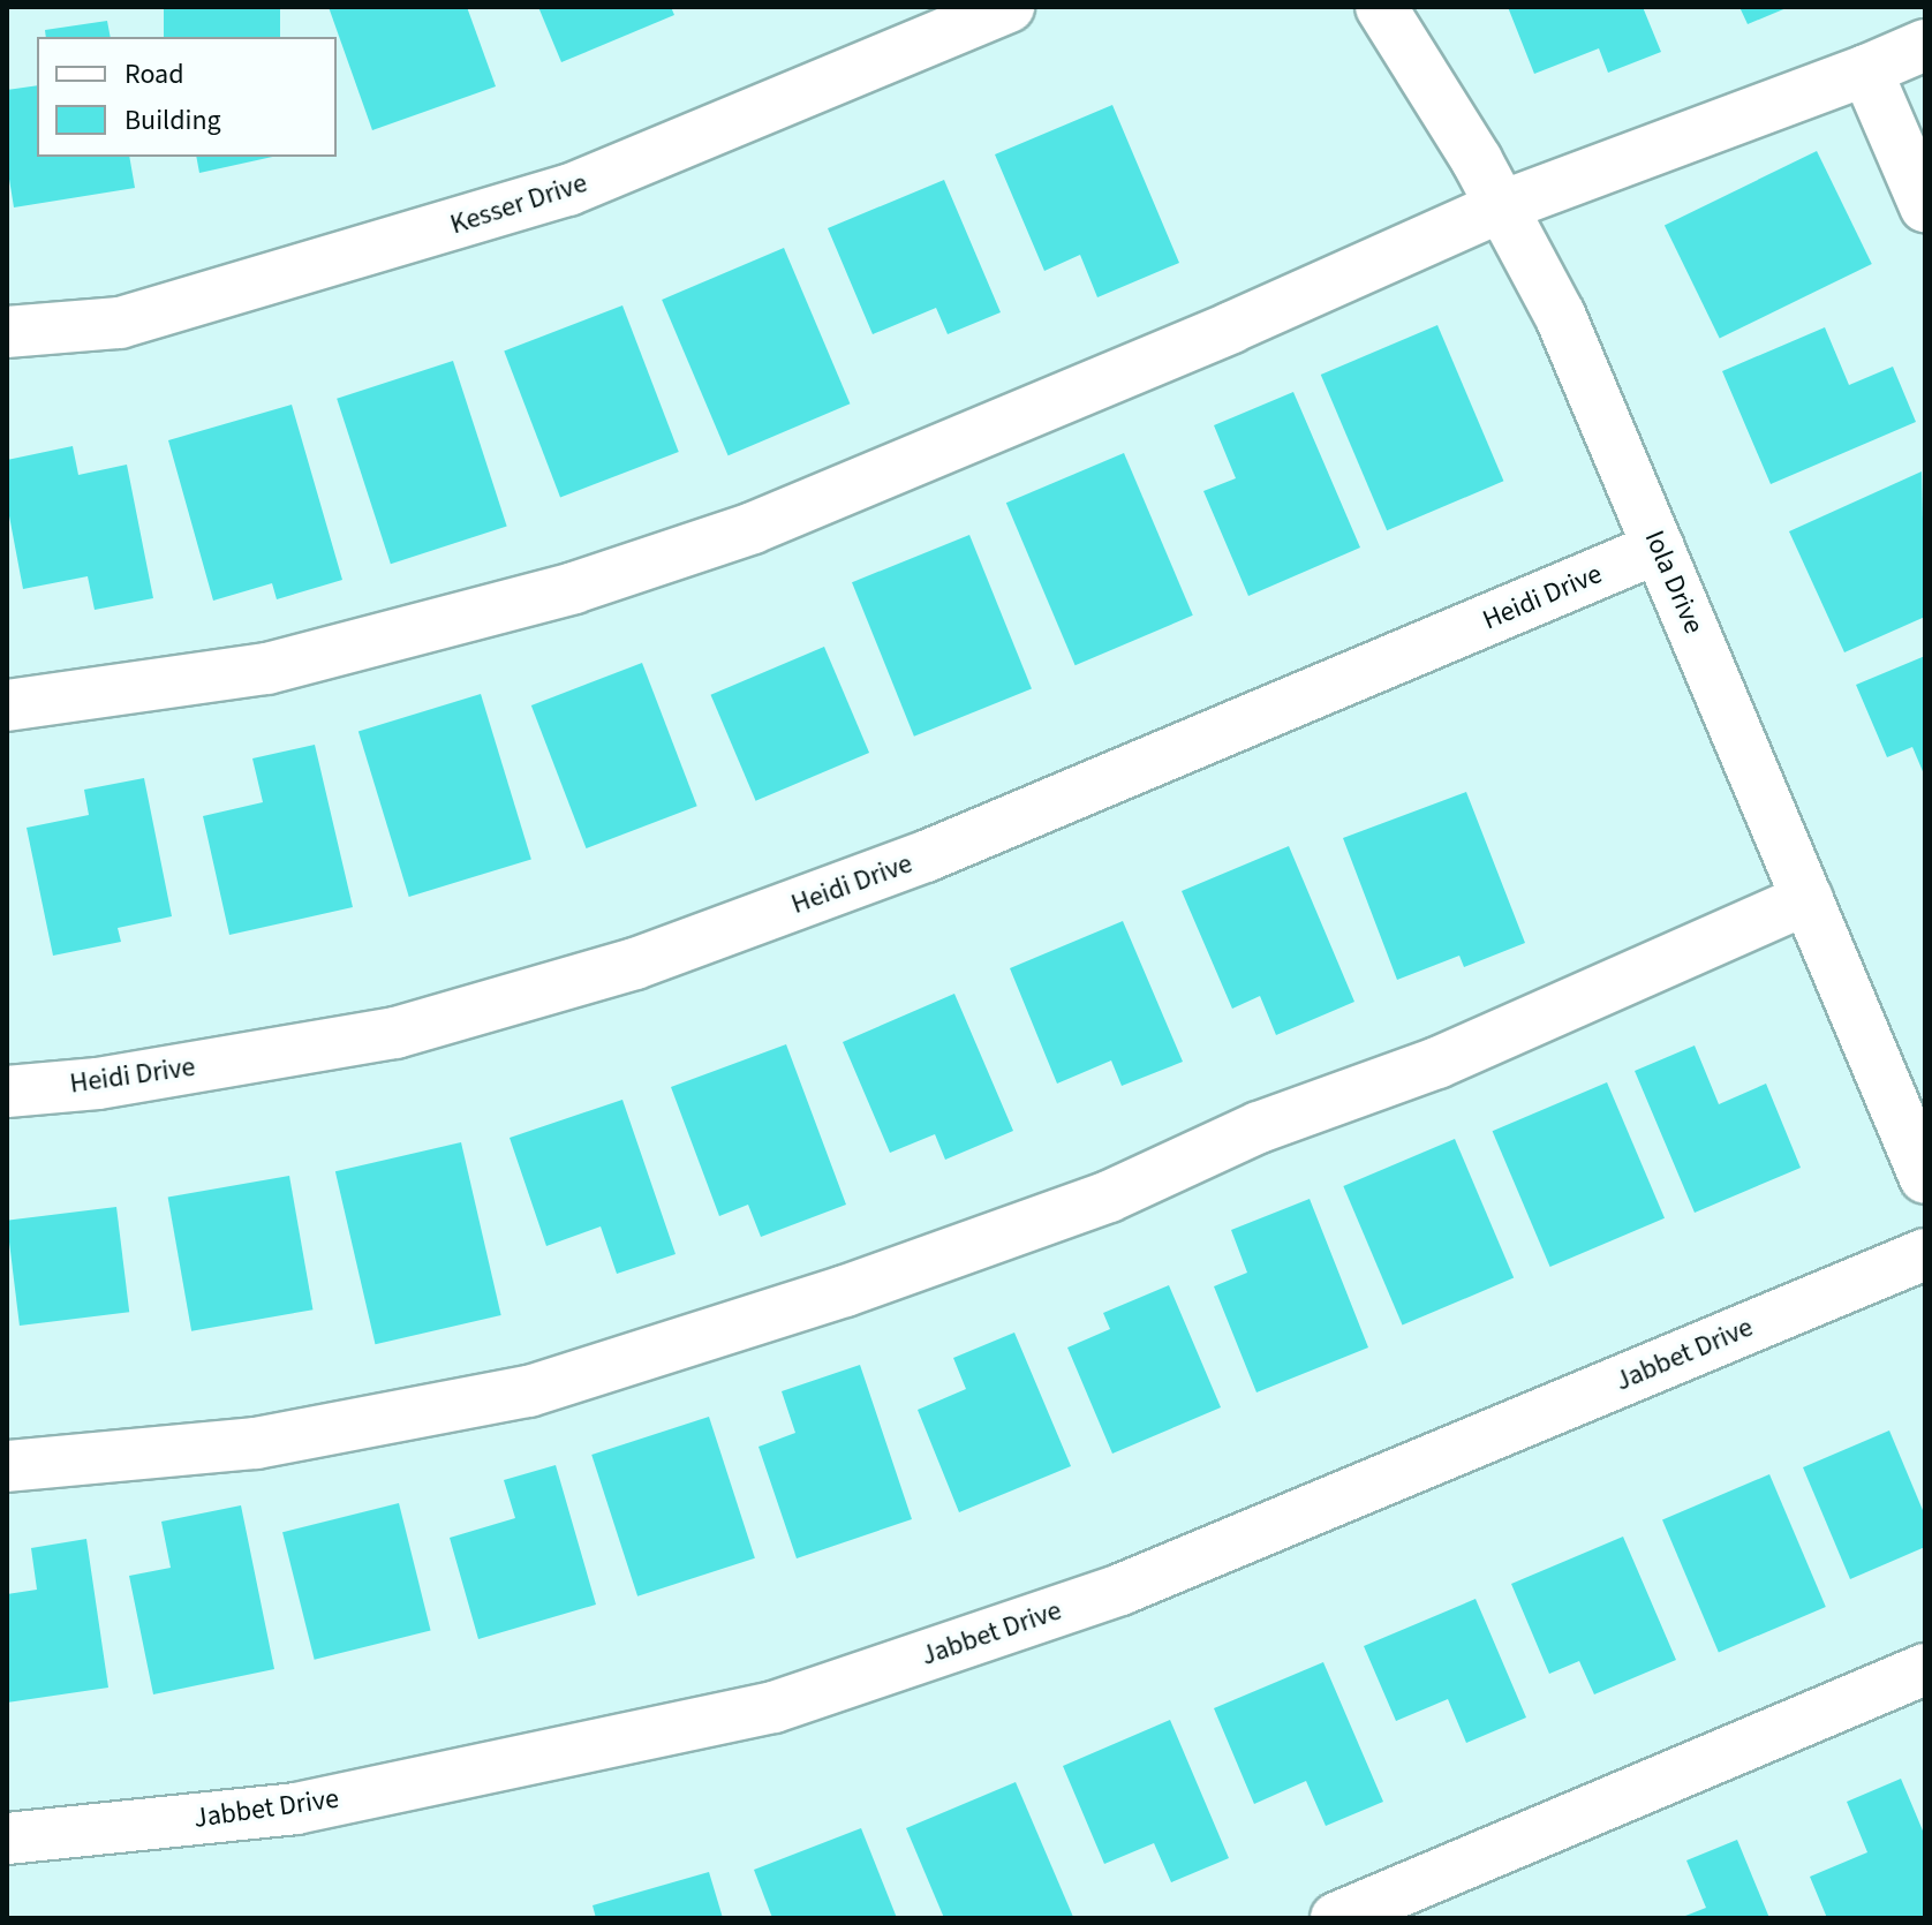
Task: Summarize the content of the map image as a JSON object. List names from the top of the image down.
{
  "streets": {
    "street": [
      "Kesser Drive",
      "Iola Drive",
      "Heidi Drive",
      "Jabbet Drive"
    ]
  },
  "crossings": [
    ["Iola Drive", "Heidi Drive"]
  ],
  "legend": ["Road", "Building"]
}
